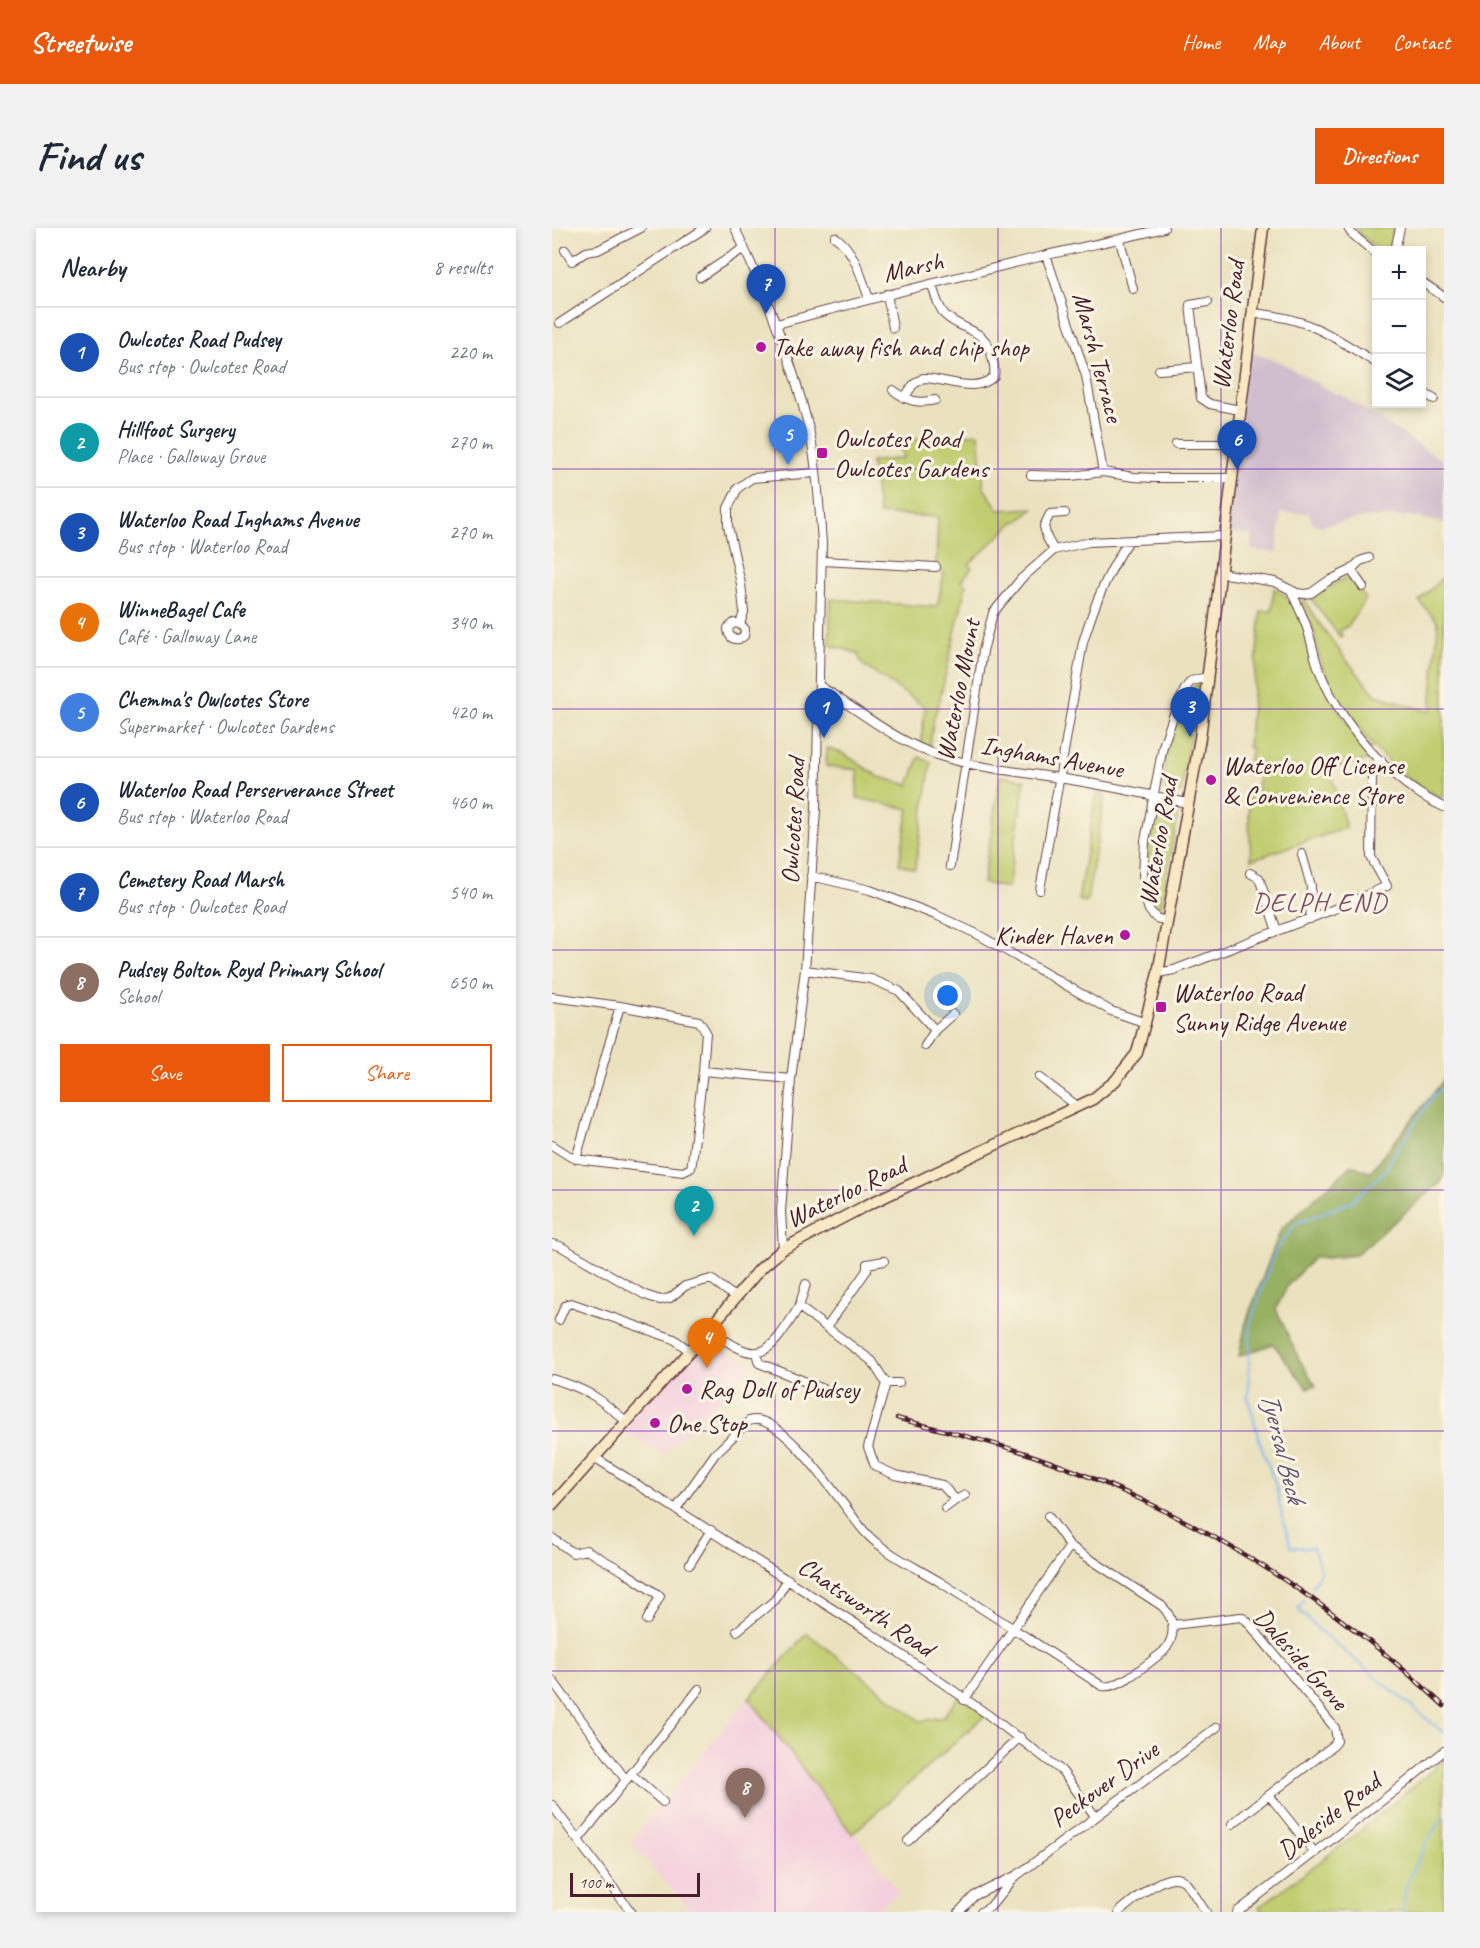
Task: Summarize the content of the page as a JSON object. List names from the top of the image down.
{
  "streets": {
    "main road": ["Waterloo Road"],
    "street": [
      "Marsh",
      "Marsh Terrace",
      "Waterloo Mount",
      "Inghams Avenue",
      "Owlcotes Road",
      "Chatsworth Road",
      "Daleside Grove",
      "Peckover Drive",
      "Daleside Road"
    ]
  },
  "crossings": [
    ["Marsh", "Marsh Terrace"],
    ["Marsh", "Owlcotes Road"],
    ["Waterloo Road", "Waterloo Mount"],
    ["Waterloo Road", "Inghams Avenue"],
    ["Waterloo Road", "Owlcotes Road"],
    ["Waterloo Road", "Chatsworth Road"],
    ["Waterloo Mount", "Inghams Avenue"],
    ["Inghams Avenue", "Owlcotes Road"],
    ["Chatsworth Road", "Peckover Drive"]
  ],
  "districts": ["DELPH END"],
  "water": ["Tyersal Beck"],
  "places": {
    "other": [
      "Take away fish and chip shop",
      "Waterloo Off License & Convenience Store",
      "Kinder Haven",
      "Rag Doll of Pudsey",
      "One Stop"
    ],
    "transit": ["Owlcotes Road Owlcotes Gardens", "Waterloo Road Sunny Ridge Avenue"]
  },
  "scale_bar": "100 m",
  "page": {
    "header": "Streetwise",
    "nav": [
      "Home",
      "Map",
      "About",
      "Contact"
    ],
    "buttons": [
      "Directions",
      ["Save", "Share"]
    ],
    "title": "Find us",
    "heading": ["Nearby", "8 results"],
    "map_buttons": ["+", "−"],
    "pins": [
      "7",
      "5",
      "6",
      "3",
      "1",
      "2",
      "4",
      "8"
    ],
    "list": [
      {
        "mark": "1",
        "name": "Owlcotes Road Pudsey",
        "note": "Bus stop · Owlcotes Road",
        "value": "220 m"
      },
      {
        "mark": "2",
        "name": "Hillfoot Surgery",
        "note": "Place · Galloway Grove",
        "value": "270 m"
      },
      {
        "mark": "3",
        "name": "Waterloo Road Inghams Avenue",
        "note": "Bus stop · Waterloo Road",
        "value": "270 m"
      },
      {
        "mark": "4",
        "name": "WinneBagel Cafe",
        "note": "Café · Galloway Lane",
        "value": "340 m"
      },
      {
        "mark": "5",
        "name": "Chemma's Owlcotes Store",
        "note": "Supermarket · Owlcotes Gardens",
        "value": "420 m"
      },
      {
        "mark": "6",
        "name": "Waterloo Road Perserverance Street",
        "note": "Bus stop · Waterloo Road",
        "value": "460 m"
      },
      {
        "mark": "7",
        "name": "Cemetery Road Marsh",
        "note": "Bus stop · Owlcotes Road",
        "value": "540 m"
      },
      {
        "mark": "8",
        "name": "Pudsey Bolton Royd Primary School",
        "note": "School",
        "value": "650 m"
      }
    ],
    "scale": "100 m"
  }
}
